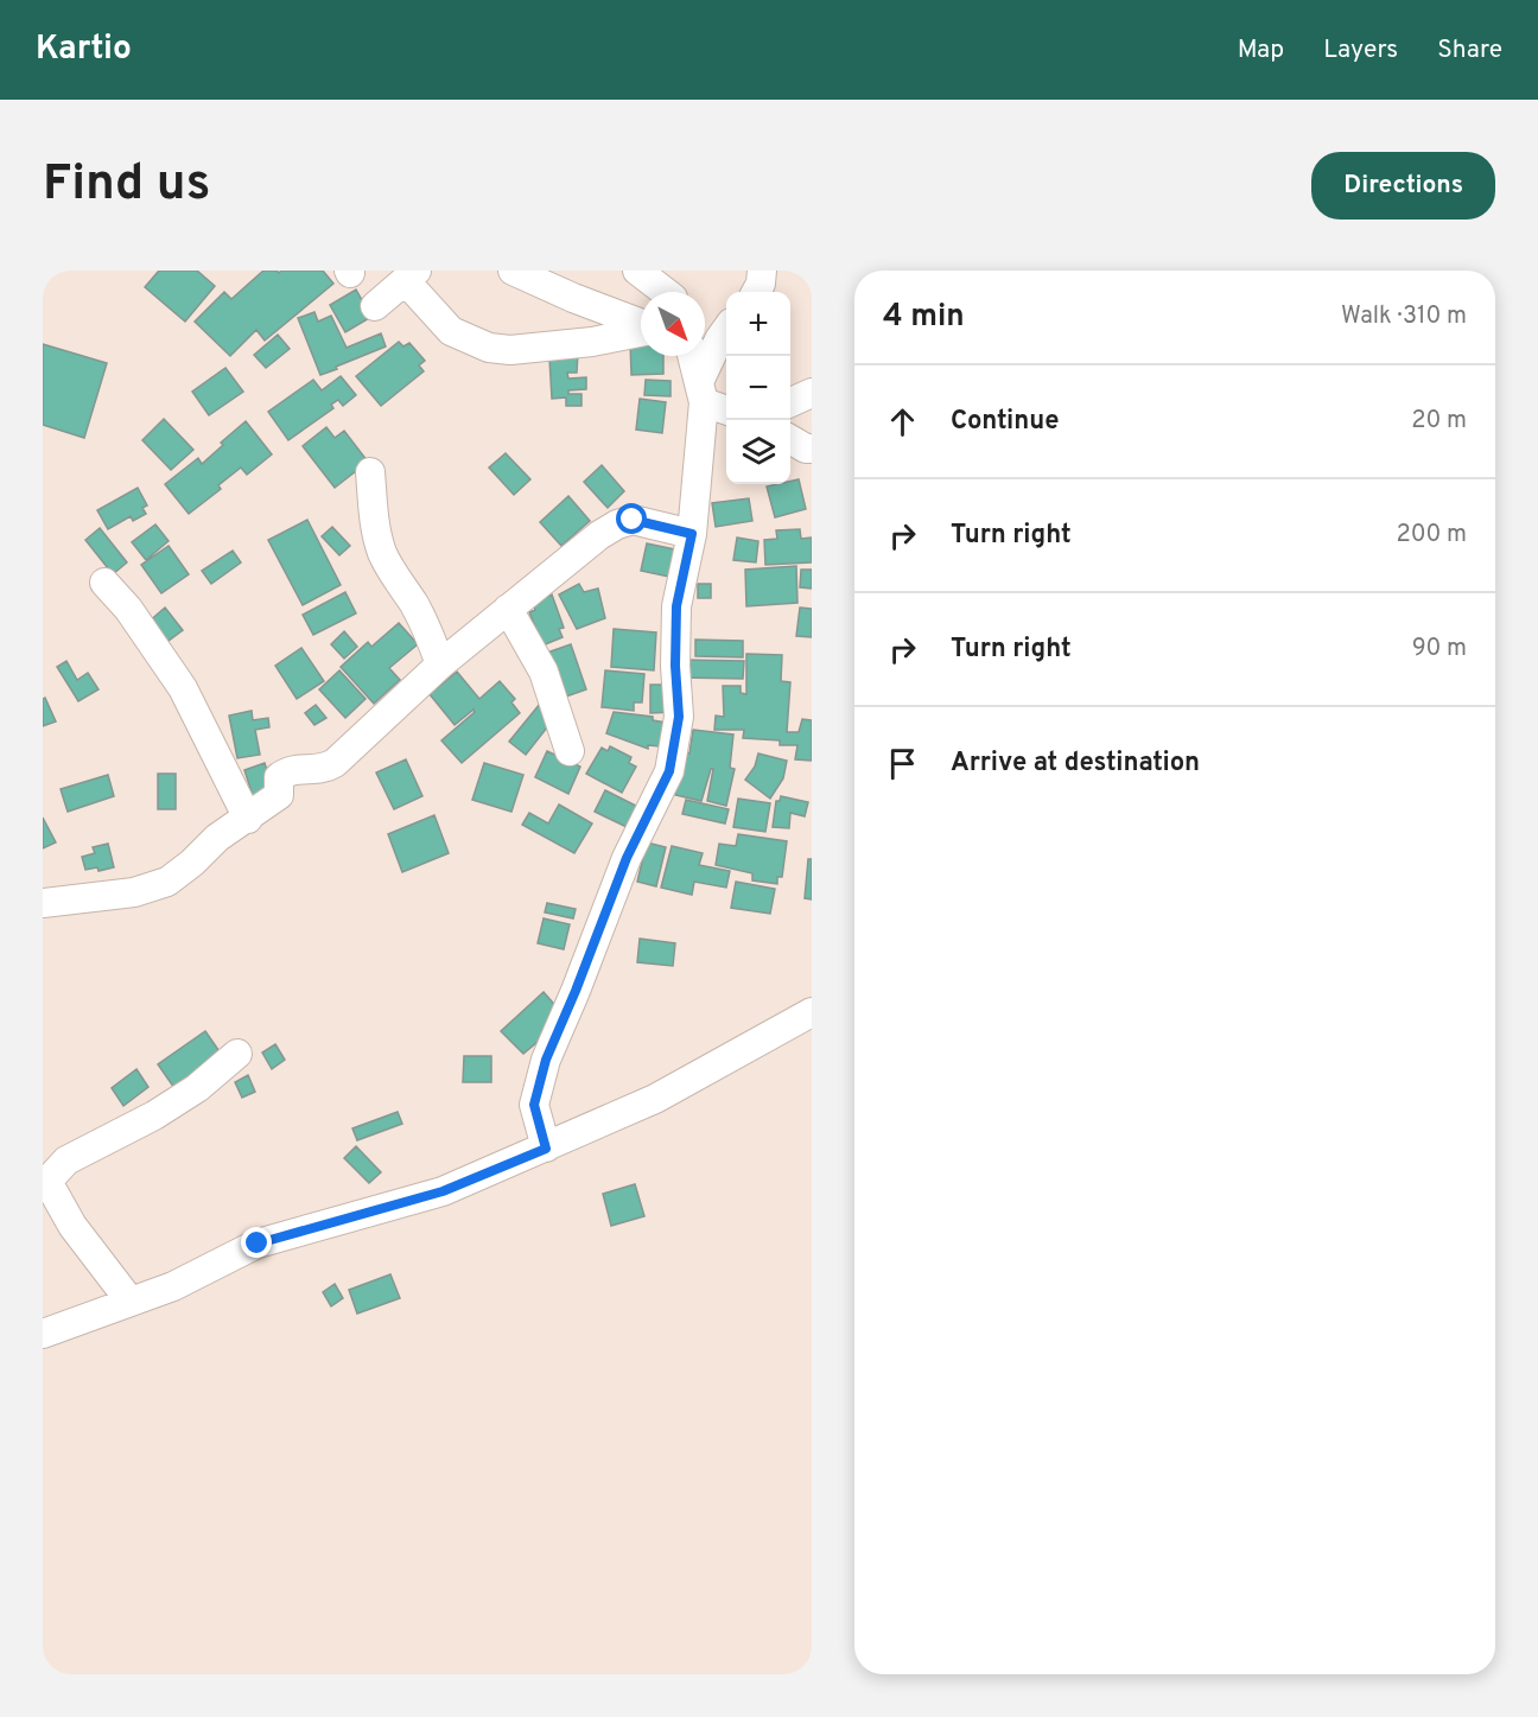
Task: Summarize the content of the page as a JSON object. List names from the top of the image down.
{
  "north": "bottom right",
  "page": {
    "header": "Kartio",
    "nav": ["Map", "Layers", "Share"],
    "buttons": "Directions",
    "title": "Find us",
    "heading": ["4 min", "Walk · 310 m"],
    "map_buttons": ["+", "−"],
    "list": [
      ["Continue", "20 m"],
      ["Turn right", "200 m"],
      ["Turn right", "90 m"],
      "Arrive at destination"
    ]
  }
}
